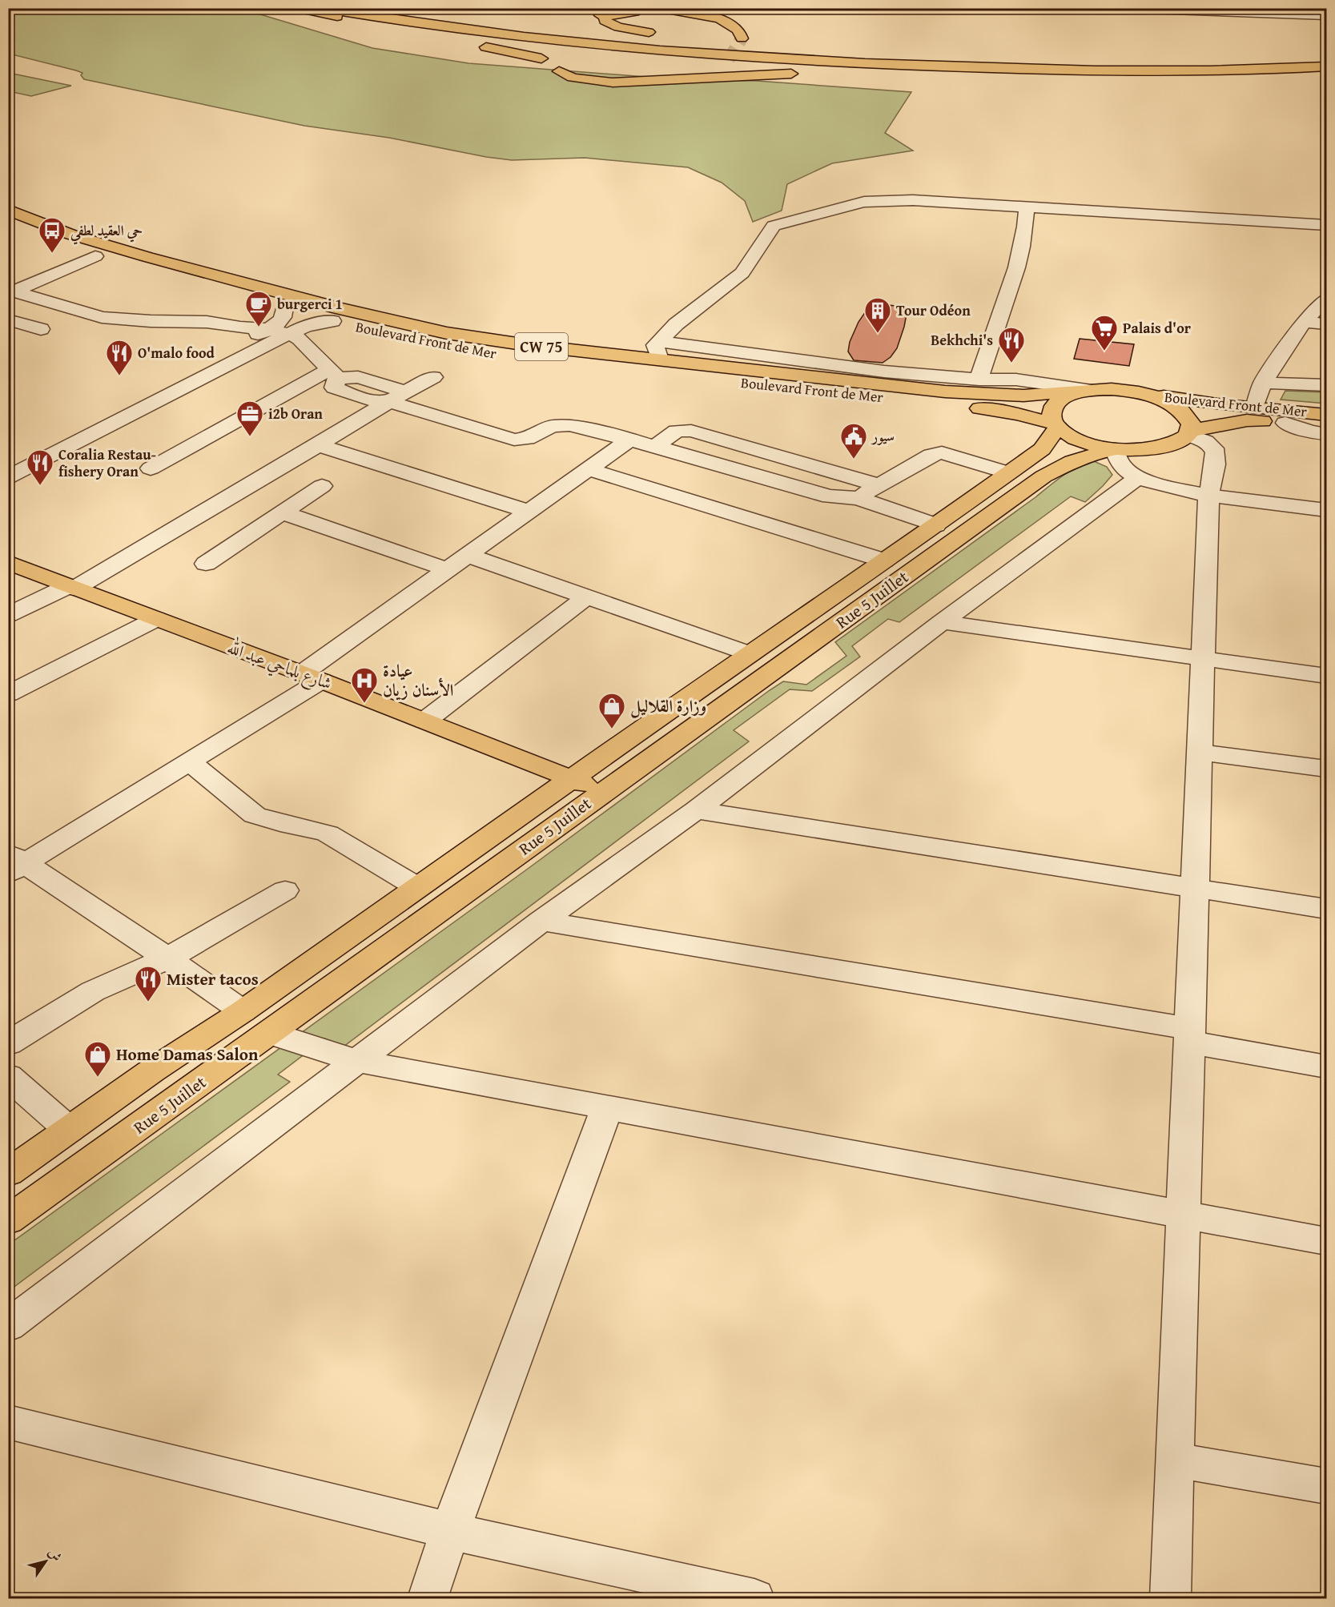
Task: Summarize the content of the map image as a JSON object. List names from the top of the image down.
{
  "streets": {
    "main road": [
      "Boulevard Front de Mer",
      "CW 75",
      "Rue 5 Juillet",
      "شارع بلماحي عبد الله"
    ]
  },
  "crossings": [
    ["Boulevard Front de Mer", "Rue 5 Juillet"],
    ["Rue 5 Juillet", "شارع بلماحي عبد الله"]
  ],
  "places": {
    "bus stop": ["حي العقيد لطفي"],
    "cafe": ["burgerci 1"],
    "building": ["Tour Odéon"],
    "supermarket": ["Palais d'or"],
    "restaurant": [
      "Bekhchi's",
      "O'malo food",
      "Coralia Restau- fishery Oran",
      "Mister tacos"
    ],
    "office": ["i2b Oran"],
    "public building": ["سيور"],
    "hospital": ["عيادة الأسنان زيان"],
    "shop": ["وزارة القلاليل", "Home Damas Salon"]
  },
  "north": "top right"
}
